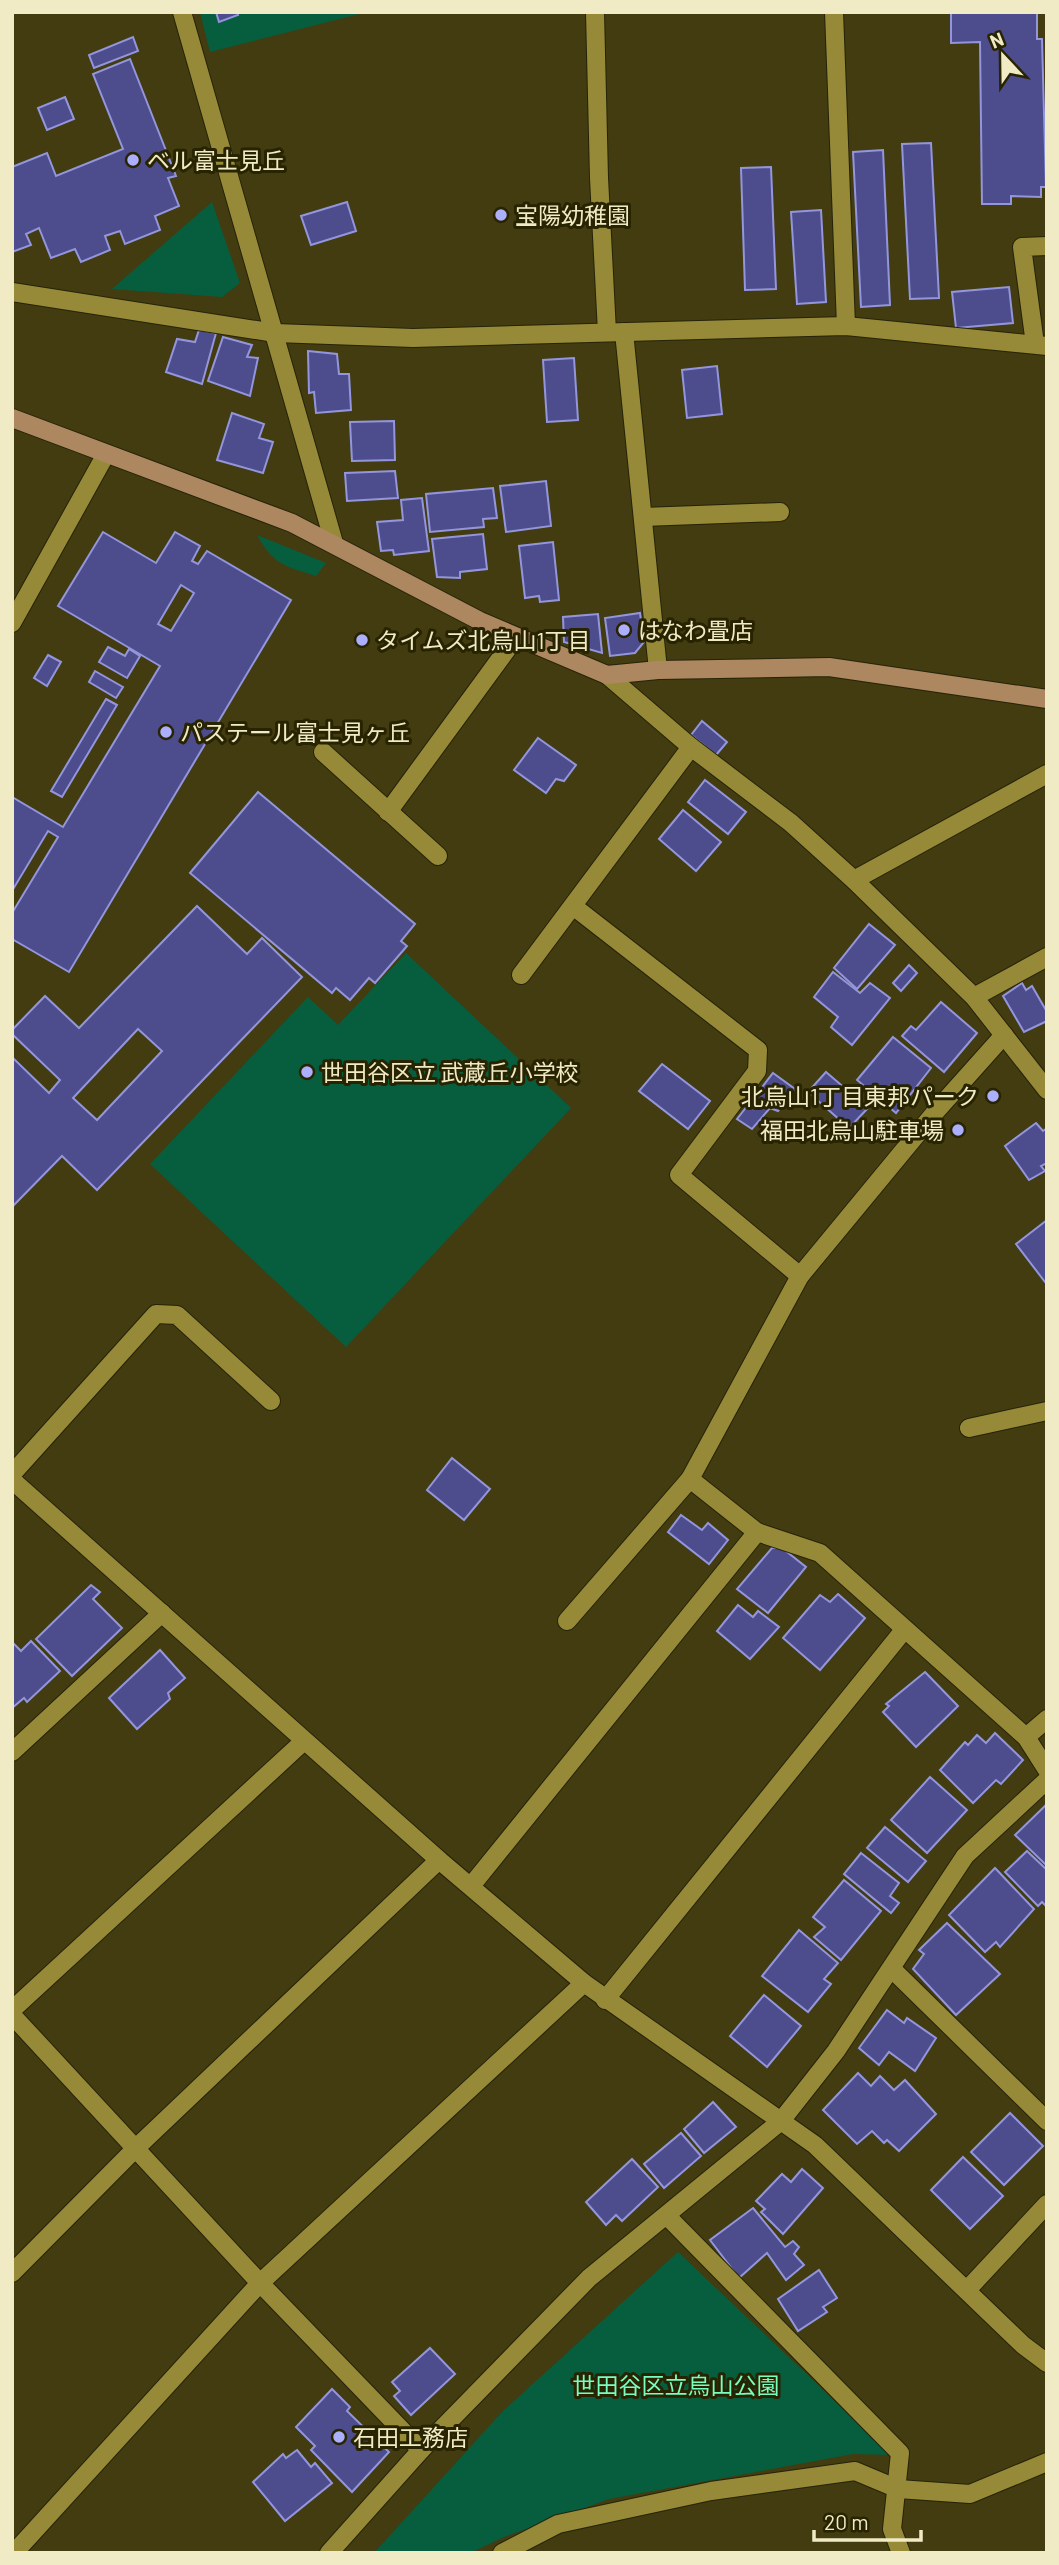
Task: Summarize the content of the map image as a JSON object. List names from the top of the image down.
{
  "parks": ["世田谷区立烏山公園"],
  "places": [
    "ベル富士見丘",
    "宝陽幼稚園",
    "はなわ畳店",
    "タイムズ北烏山1丁目",
    "パステール富士見ヶ丘",
    "世田谷区立 武蔵丘小学校",
    "北烏山1丁目東邦パーク",
    "福田北烏山駐車場",
    "石田工務店"
  ],
  "scale_bar": "20 m",
  "north": "top"
}
